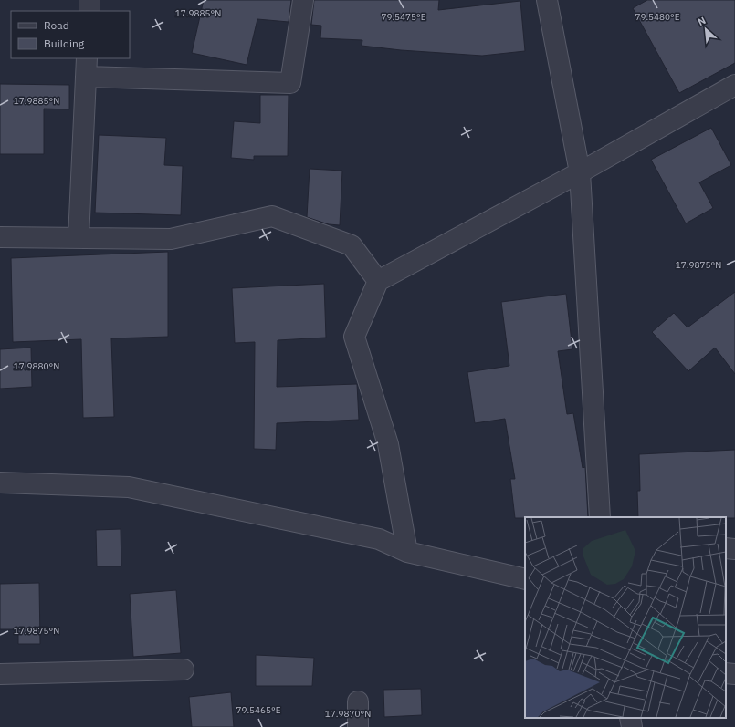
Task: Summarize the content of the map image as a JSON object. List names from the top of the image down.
{
  "legend": ["Road", "Building"],
  "north": "top left",
  "coordinates": [
    "17.9885°N",
    "79.5475°E",
    "79.5480°E",
    "17.9875°N",
    "17.9880°N",
    "79.5465°E",
    "17.9870°N"
  ]
}
